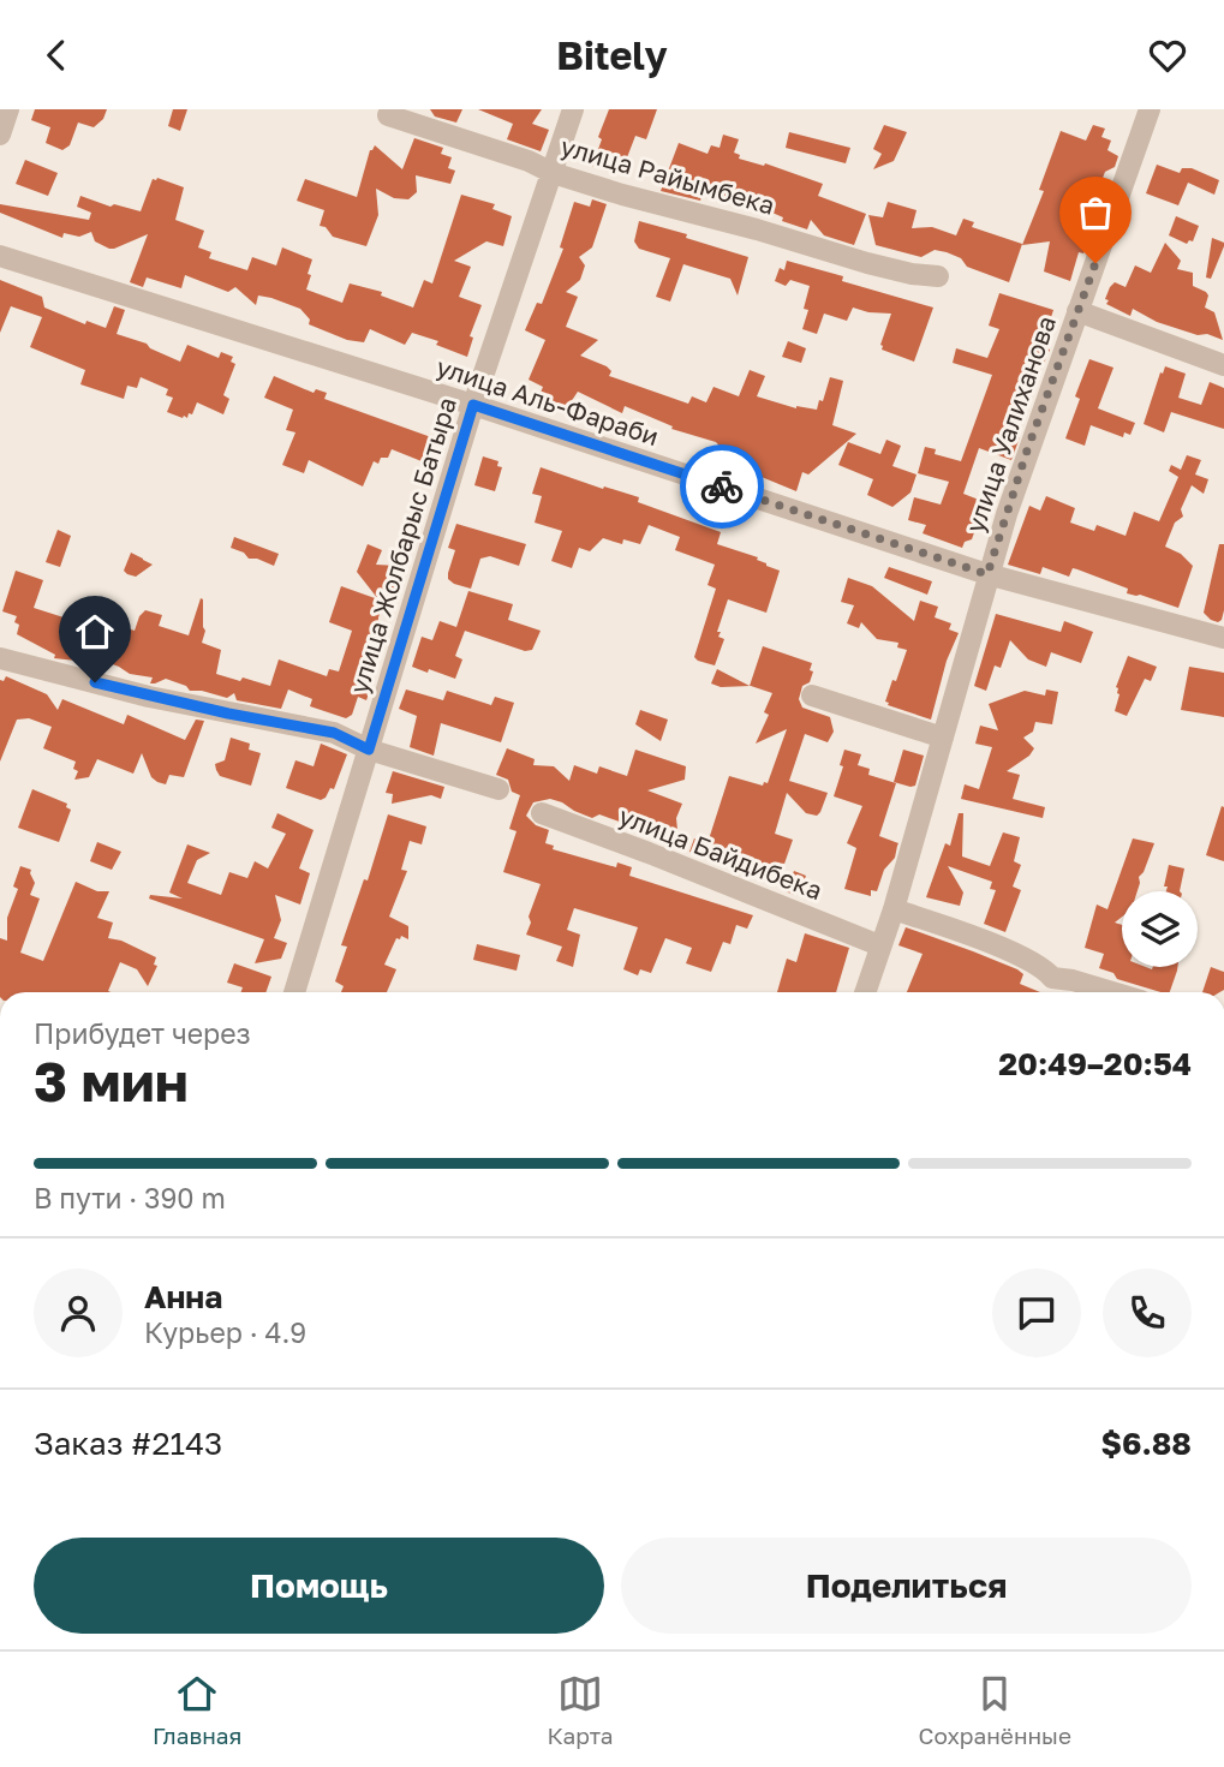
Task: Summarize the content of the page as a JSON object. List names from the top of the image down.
{
  "streets": {
    "street": [
      "улица Райымбека",
      "улица Аль-Фараби",
      "улица Уалиханова",
      "улица Жолбарыс Батыра",
      "улица Байдибека"
    ]
  },
  "crossings": [
    ["улица Райымбека", "улица Жолбарыс Батыра"],
    ["улица Аль-Фараби", "улица Уалиханова"],
    ["улица Аль-Фараби", "улица Жолбарыс Батыра"],
    ["улица Уалиханова", "улица Байдибека"]
  ],
  "page": {
    "header": "Bitely",
    "heading": ["3 мин", "Прибудет через", "20:49–20:54"],
    "panel": [
      "Анна",
      "Курьер · 4.9",
      "Заказ #2143",
      "$6.88"
    ],
    "bar": "В пути · 390 m",
    "buttons": ["Помощь", "Поделиться"],
    "tabs": ["Главная", "Карта", "Сохранённые"]
  }
}
